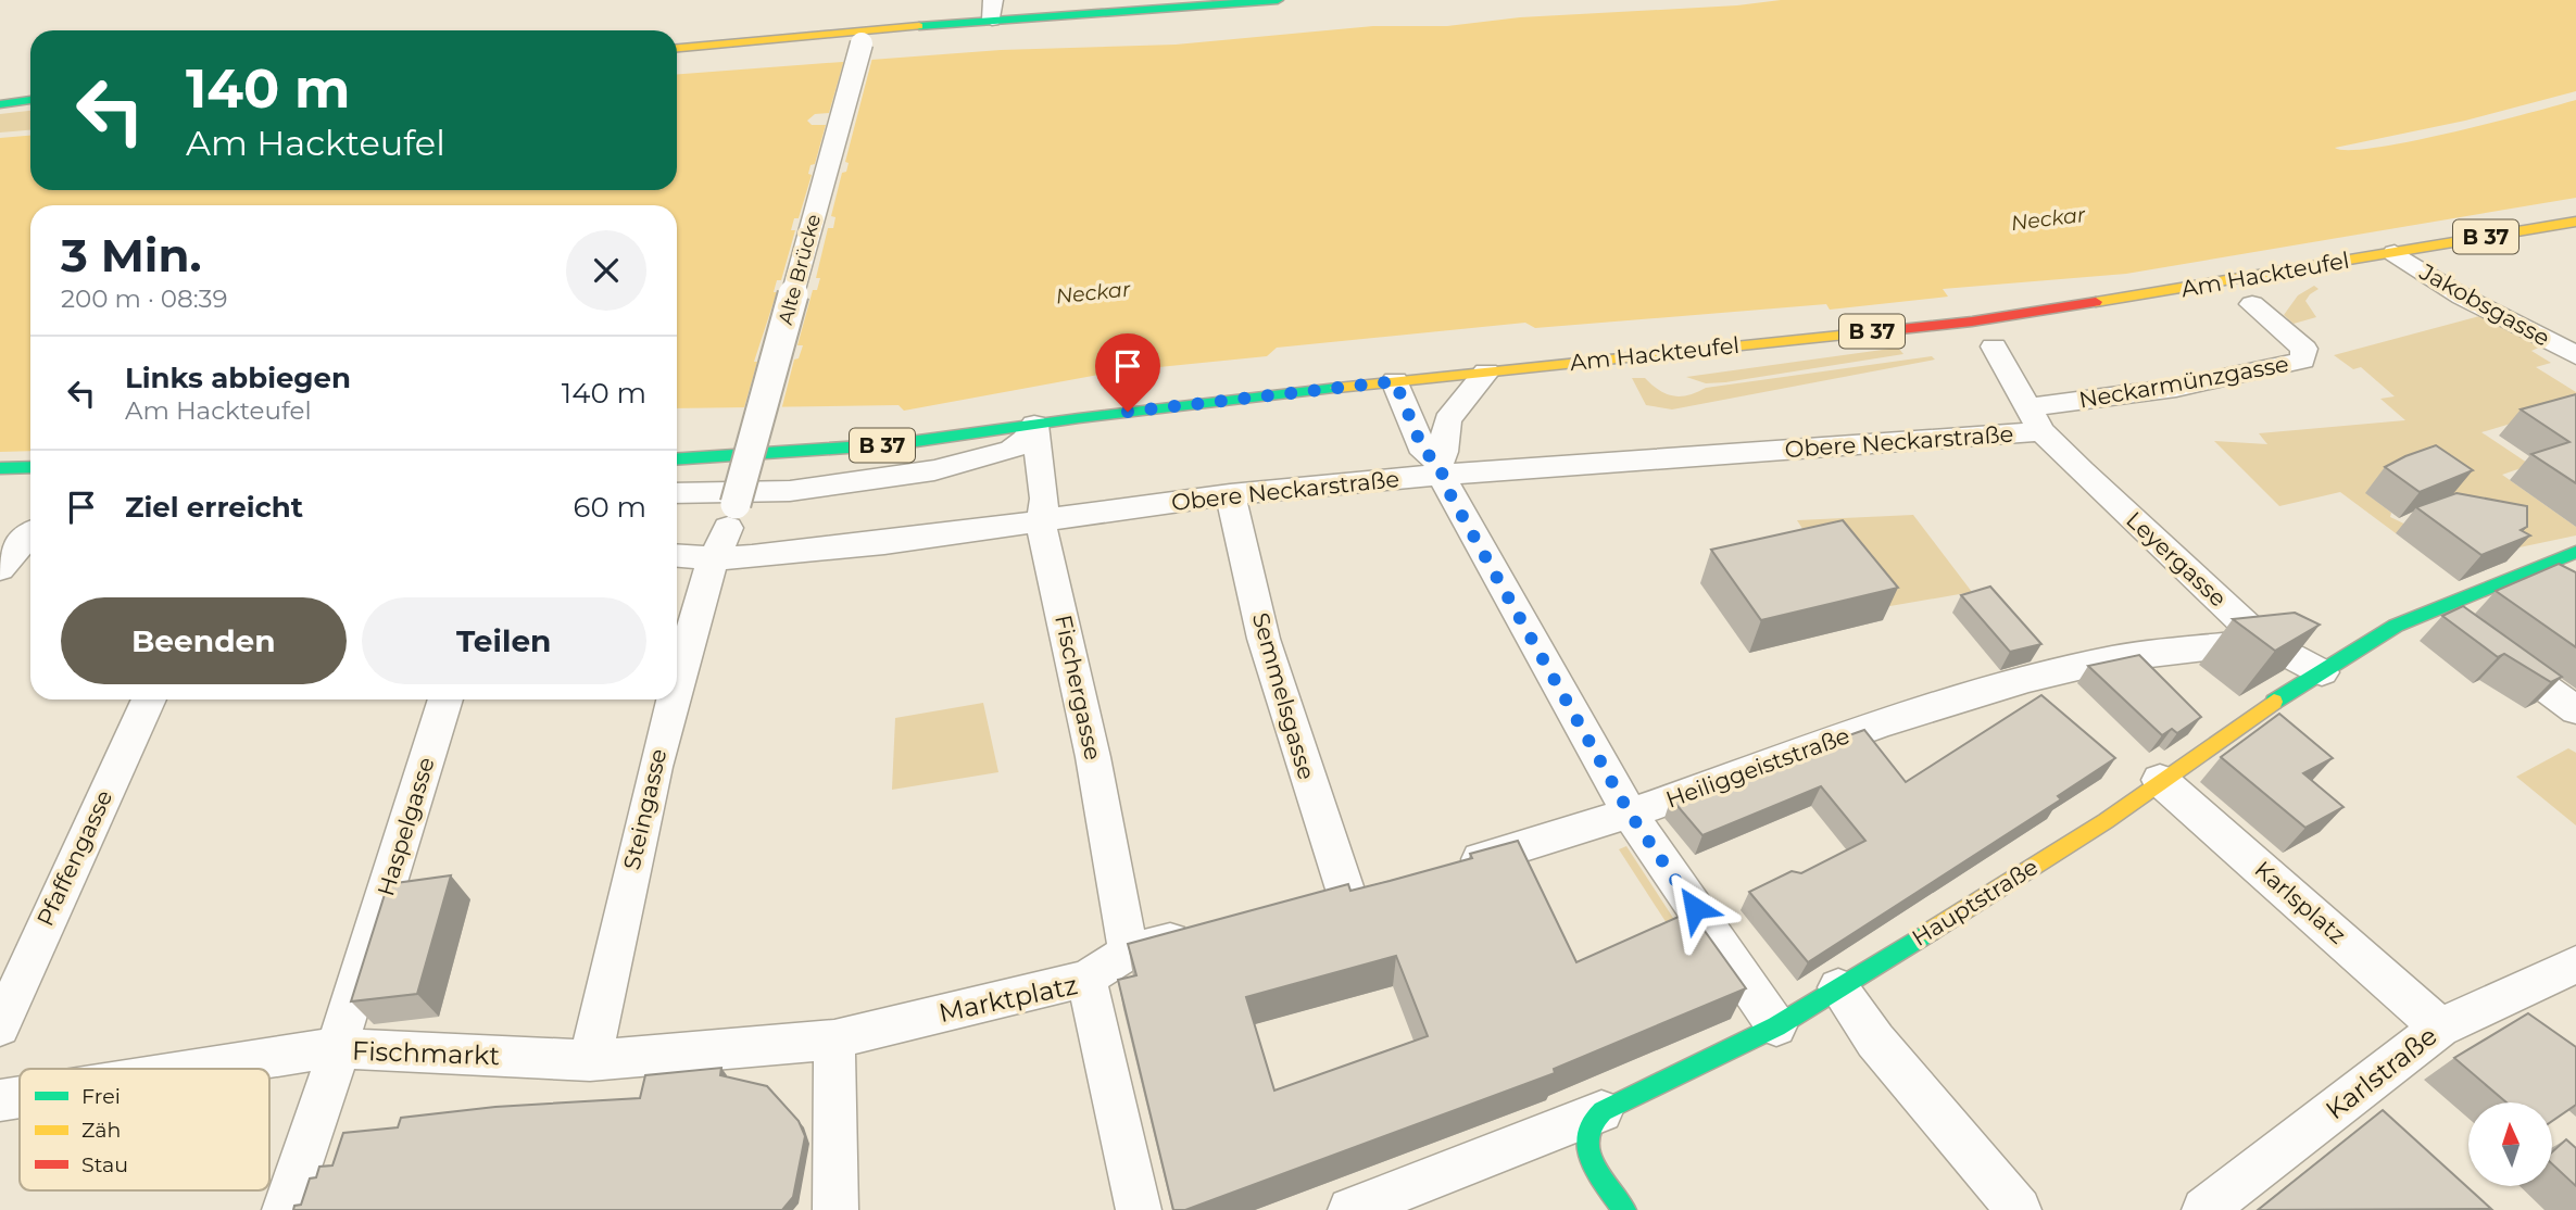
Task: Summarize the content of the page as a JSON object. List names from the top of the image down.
{
  "streets": {
    "main road": ["B 37", "Am Hackteufel", "Hauptstraße"],
    "street": [
      "Alte Brücke",
      "Jakobsgasse",
      "Neckarmünzgasse",
      "Obere Neckarstraße",
      "Leyergasse",
      "Fischergasse",
      "Semmelsgasse",
      "Heiliggeiststraße",
      "Steingasse",
      "Haspelgasse",
      "Pfaffengasse",
      "Karlsplatz",
      "Marktplatz",
      "Fischmarkt",
      "Karlstraße"
    ]
  },
  "crossings": [
    ["Alte Brücke", "Obere Neckarstraße"],
    ["Alte Brücke", "Steingasse"],
    ["Am Hackteufel", "Jakobsgasse"],
    ["Am Hackteufel", "Fischergasse"],
    ["Neckarmünzgasse", "Obere Neckarstraße"],
    ["Neckarmünzgasse", "Leyergasse"],
    ["Obere Neckarstraße", "Leyergasse"],
    ["Obere Neckarstraße", "Fischergasse"],
    ["Obere Neckarstraße", "Semmelsgasse"],
    ["Obere Neckarstraße", "Steingasse"],
    ["Leyergasse", "Heiliggeiststraße"],
    ["Leyergasse", "Hauptstraße"],
    ["Steingasse", "Marktplatz"],
    ["Steingasse", "Fischmarkt"],
    ["Haspelgasse", "Fischmarkt"],
    ["Hauptstraße", "Karlsplatz"],
    ["Karlsplatz", "Karlstraße"],
    ["Marktplatz", "Fischmarkt"]
  ],
  "water": ["Neckar"],
  "legend": ["Frei", "Zäh", "Stau"],
  "north": "top",
  "page": {
    "turn": ["140 m", "Am Hackteufel"],
    "heading": ["3 Min.", "200 m · 08:39"],
    "list": [
      {
        "name": "Links abbiegen",
        "note": "Am Hackteufel",
        "value": "140 m"
      },
      {
        "name": "Ziel erreicht",
        "value": "60 m"
      }
    ],
    "buttons": ["Beenden", "Teilen"]
  }
}
